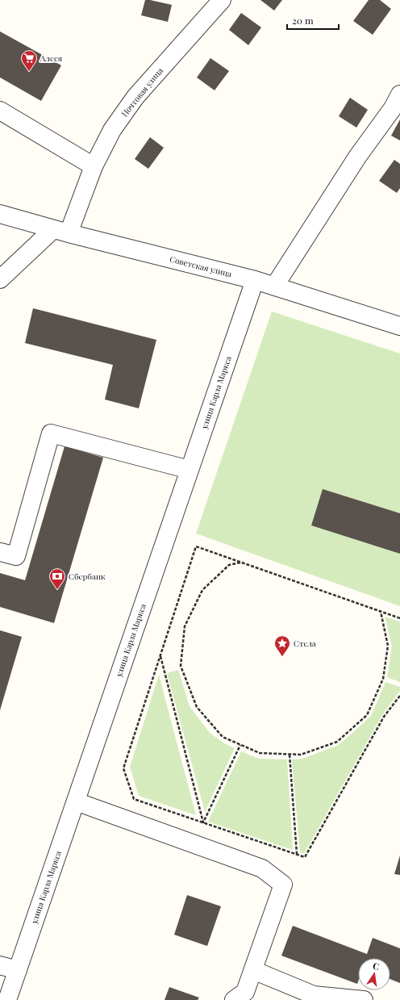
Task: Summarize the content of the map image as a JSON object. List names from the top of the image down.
{
  "streets": {
    "street": ["Почтовая улица", "Советская улица", "улица Карла Маркса"]
  },
  "crossings": [
    ["Почтовая улица", "Советская улица"],
    ["Советская улица", "улица Карла Маркса"]
  ],
  "places": {
    "supermarket": ["Алеся"],
    "bank": ["Сбербанк"],
    "place": ["Стела"]
  },
  "scale_bar": "20 m",
  "north": "top"
}
